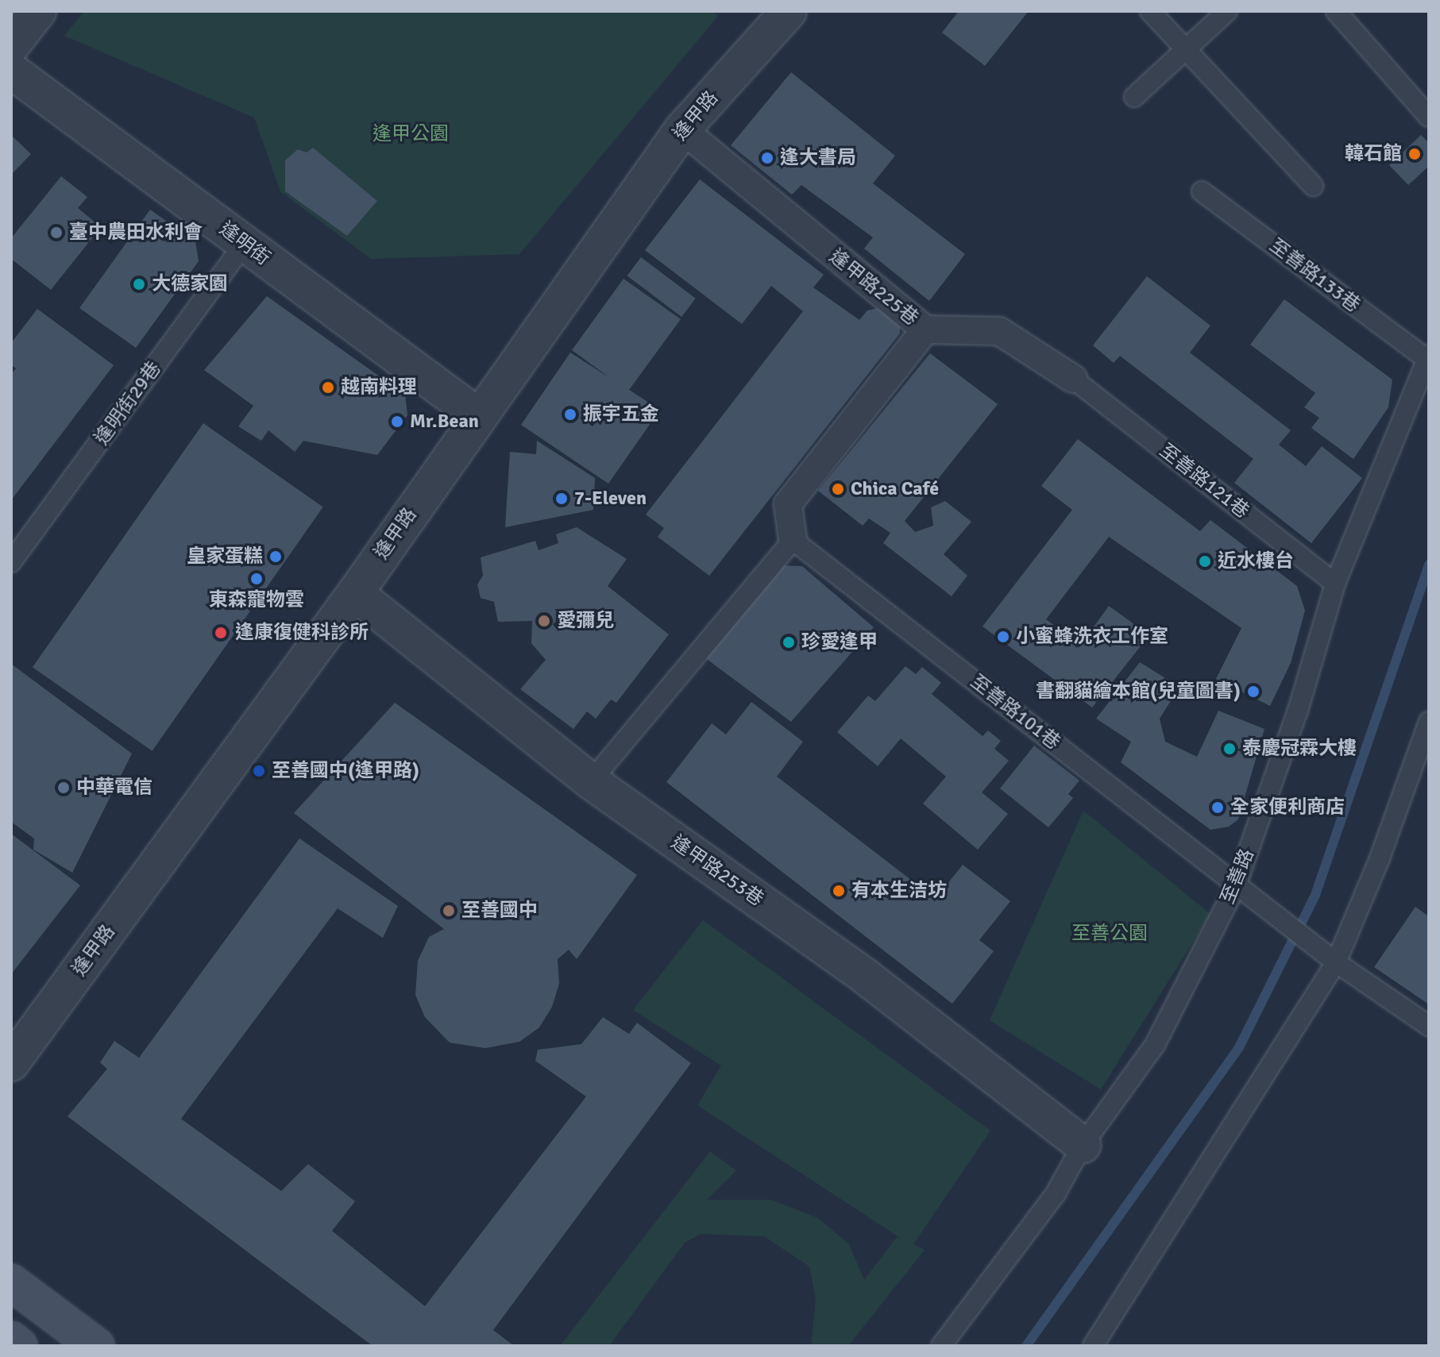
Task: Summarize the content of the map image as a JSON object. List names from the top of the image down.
{
  "streets": {
    "street": [
      "逢甲路",
      "逢明街",
      "逢甲路225巷",
      "逢甲路253巷"
    ],
    "lane": [
      "至善路133巷",
      "逢明街29巷",
      "至善路121巷",
      "至善路101巷",
      "至善路"
    ]
  },
  "crossings": [
    ["逢甲路", "逢明街"],
    ["逢甲路", "逢甲路225巷"],
    ["逢甲路", "逢甲路253巷"],
    ["逢明街", "逢明街29巷"],
    ["至善路133巷", "至善路"],
    ["逢甲路225巷", "至善路101巷"],
    ["至善路121巷", "至善路"],
    ["至善路101巷", "至善路"],
    ["逢甲路253巷", "至善路"]
  ],
  "parks": ["逢甲公園", "至善公園"],
  "places": [
    "韓石館",
    "逢大書局",
    "臺中農田水利會",
    "大德家園",
    "越南料理",
    "振宇五金",
    "Mr.Bean",
    "Chica Café",
    "7-Eleven",
    "皇家蛋糕",
    "近水樓台",
    "東森寵物雲",
    "愛彌兒",
    "逢康復健科診所",
    "小蜜蜂洗衣工作室",
    "珍愛逢甲",
    "書翻貓繪本館(兒童圖書)",
    "泰慶冠霖大樓",
    "至善國中(逢甲路)",
    "中華電信",
    "全家便利商店",
    "有本生洁坊",
    "至善國中"
  ]
}
